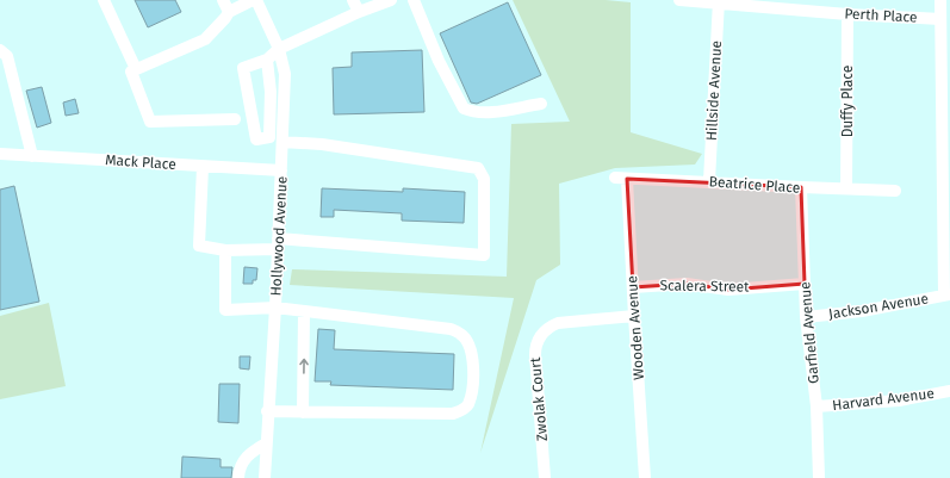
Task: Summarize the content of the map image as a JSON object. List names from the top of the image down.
{
  "streets": {
    "street": [
      "Perth Place",
      "Hillside Avenue",
      "Duffy Place",
      "Mack Place",
      "Beatrice Place",
      "Hollywood Avenue",
      "Scalera Street",
      "Jackson Avenue",
      "Wooden Avenue",
      "Garfield Avenue",
      "Zwolak Court",
      "Harvard Avenue"
    ]
  },
  "crossings": [
    ["Perth Place", "Hillside Avenue"],
    ["Perth Place", "Duffy Place"],
    ["Hillside Avenue", "Beatrice Place"],
    ["Duffy Place", "Beatrice Place"],
    ["Mack Place", "Hollywood Avenue"],
    ["Beatrice Place", "Wooden Avenue"],
    ["Beatrice Place", "Garfield Avenue"],
    ["Scalera Street", "Wooden Avenue"],
    ["Scalera Street", "Garfield Avenue"],
    ["Jackson Avenue", "Garfield Avenue"],
    ["Wooden Avenue", "Zwolak Court"],
    ["Garfield Avenue", "Harvard Avenue"]
  ]
}
